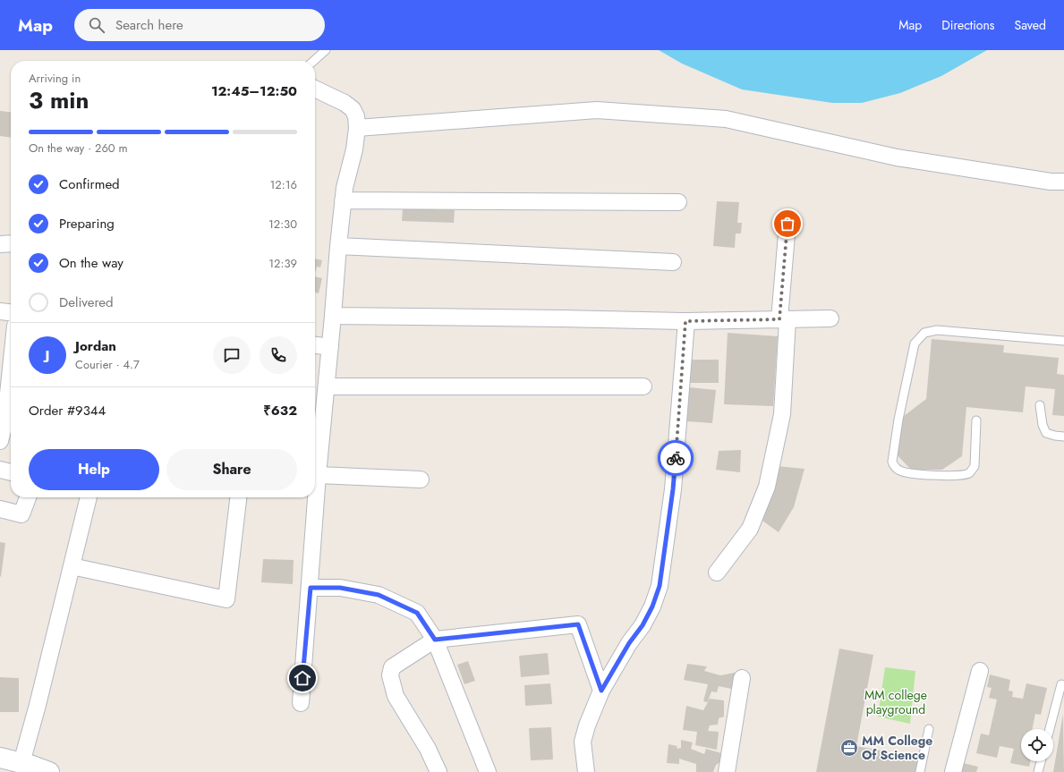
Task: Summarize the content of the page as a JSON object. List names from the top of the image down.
{
  "parks": ["MM college playground"],
  "places": {
    "office": ["MM College Of Science"]
  },
  "page": {
    "header": "Map",
    "search": "Search here",
    "nav": ["Map", "Directions", "Saved"],
    "heading": ["3 min", "Arriving in", "12:45–12:50"],
    "panel": [
      "Jordan",
      "Courier · 4.7",
      "Order #9344",
      "₹632"
    ],
    "bar": "On the way · 260 m",
    "list": [
      ["Confirmed", "12:16"],
      ["Preparing", "12:30"],
      ["On the way", "12:39"],
      "Delivered"
    ],
    "round": "J",
    "buttons": ["Help", "Share"]
  }
}
